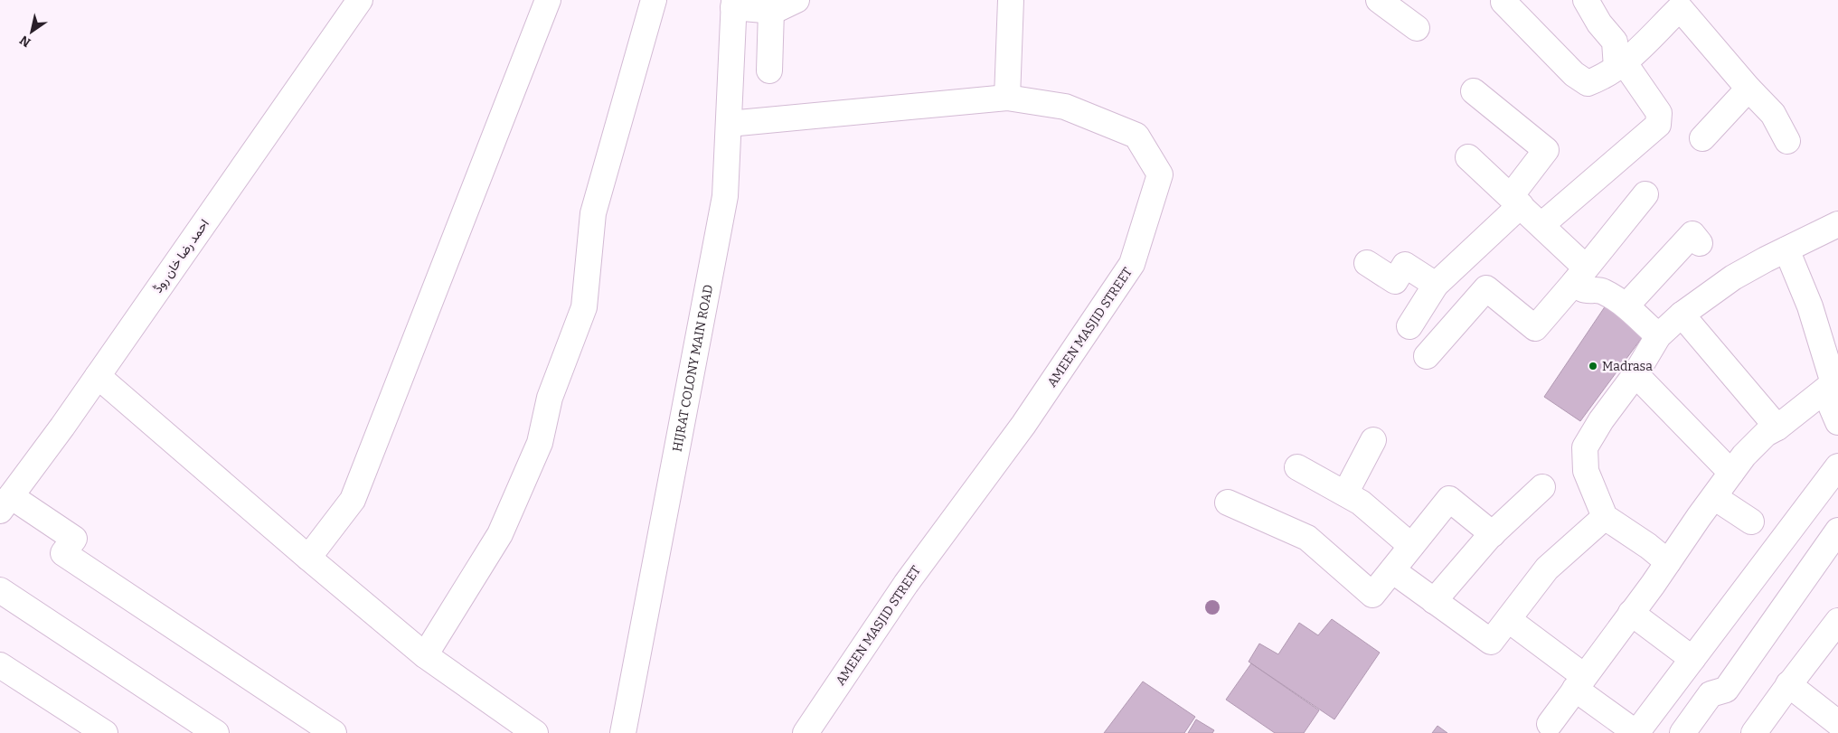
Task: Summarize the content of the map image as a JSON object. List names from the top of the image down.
{
  "streets": {
    "street": ["احمد رضا خان روڈ", "AMEEN MASJID STREET", "HIJRAT COLONY MAIN ROAD"]
  },
  "crossings": [
    ["AMEEN MASJID STREET", "HIJRAT COLONY MAIN ROAD"]
  ],
  "places": ["Madrasa"],
  "north": "bottom left"
}
